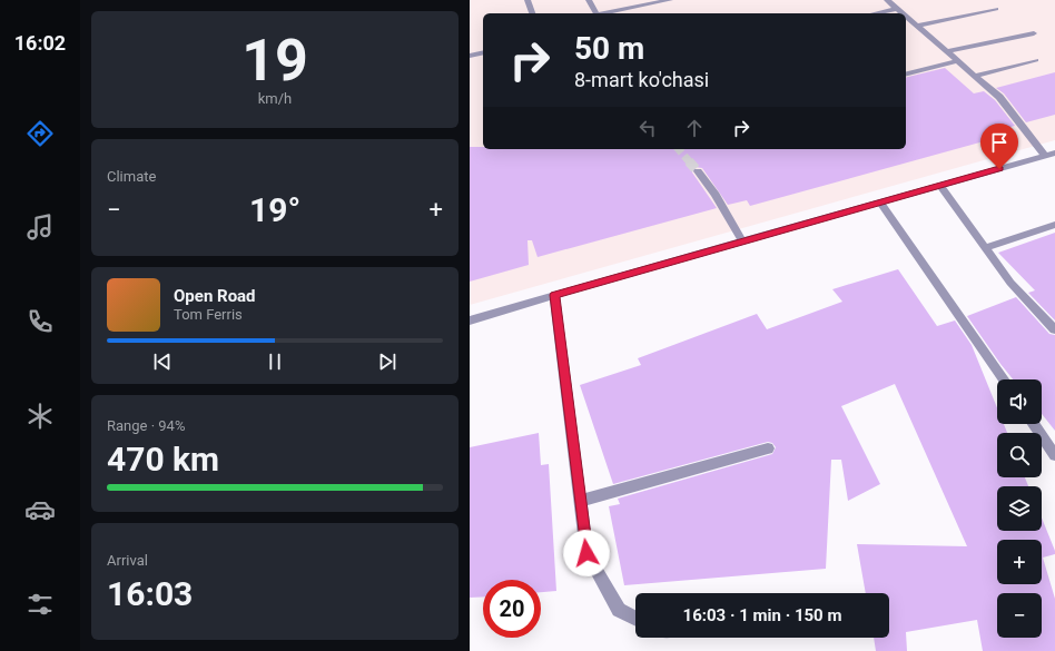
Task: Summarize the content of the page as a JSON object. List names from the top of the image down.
{
  "page": {
    "tabs": "16:02",
    "tile": [
      ["19", "km/h"],
      "Climate",
      ["Range · 94%", "470 km"],
      ["Arrival", "16:03"]
    ],
    "turn": ["50 m", "8-mart ko'chasi"],
    "heat": ["−", "19°", "+"],
    "song": ["Open Road", "Tom Ferris"],
    "map_buttons": ["+", "−"],
    "limit": "20",
    "trip": "16:03 · 1 min · 150 m"
  }
}
